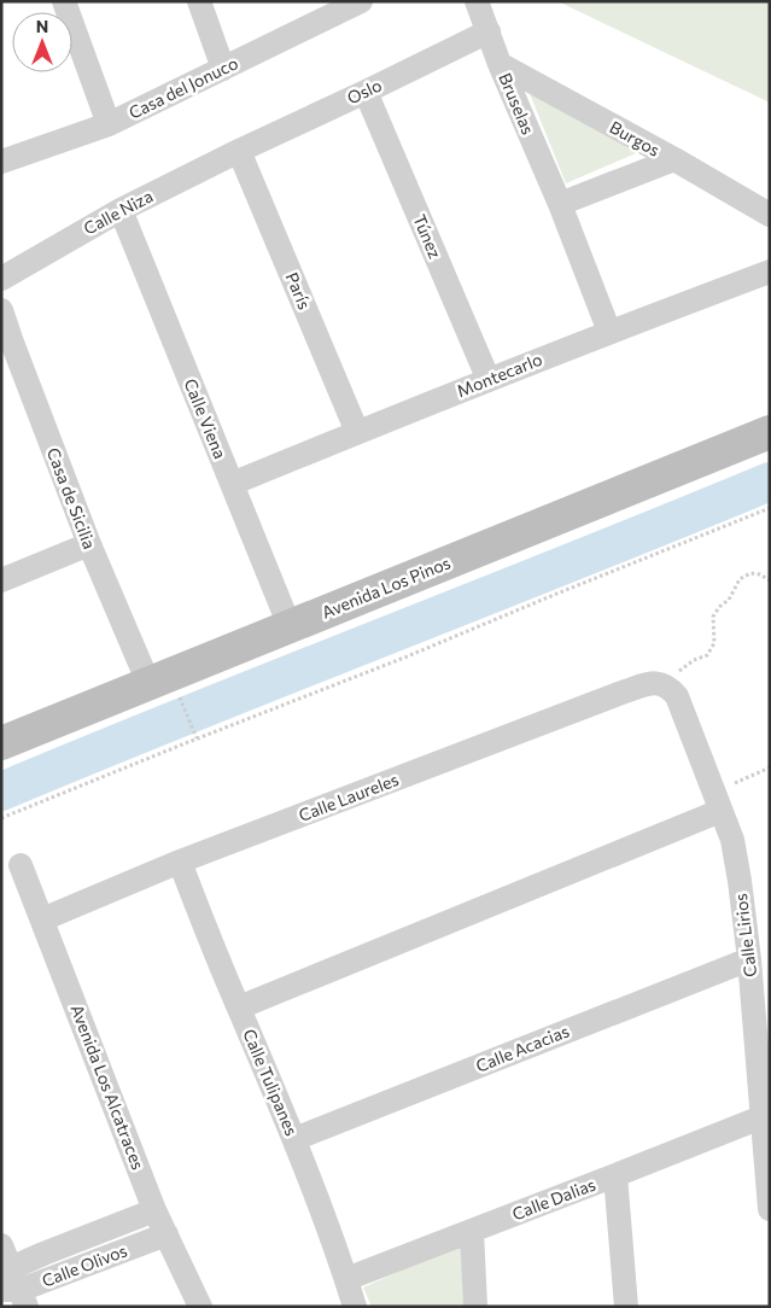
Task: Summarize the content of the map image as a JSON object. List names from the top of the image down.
{
  "streets": {
    "street": [
      "Casa del Jonuco",
      "Oslo",
      "Bruselas",
      "Burgos",
      "Calle Niza",
      "Túnez",
      "París",
      "Montecarlo",
      "Calle Viena",
      "Casa de Sicilia",
      "Avenida Los Pinos",
      "Calle Laureles",
      "Calle Lirios",
      "Calle Acacias",
      "Calle Tulipanes",
      "Avenida Los Alcatraces",
      "Calle Dalias",
      "Calle Olivos"
    ]
  },
  "crossings": [
    ["Oslo", "Bruselas"],
    ["Oslo", "Calle Niza"],
    ["Oslo", "Túnez"],
    ["Oslo", "París"],
    ["Bruselas", "Burgos"],
    ["Bruselas", "Montecarlo"],
    ["Calle Niza", "París"],
    ["Calle Niza", "Calle Viena"],
    ["Túnez", "Montecarlo"],
    ["París", "Montecarlo"],
    ["Montecarlo", "Calle Viena"],
    ["Calle Viena", "Avenida Los Pinos"],
    ["Casa de Sicilia", "Avenida Los Pinos"],
    ["Calle Laureles", "Calle Lirios"],
    ["Calle Laureles", "Calle Tulipanes"],
    ["Calle Laureles", "Avenida Los Alcatraces"],
    ["Calle Lirios", "Calle Acacias"],
    ["Calle Lirios", "Calle Dalias"],
    ["Calle Acacias", "Calle Tulipanes"],
    ["Calle Tulipanes", "Calle Dalias"],
    ["Avenida Los Alcatraces", "Calle Olivos"]
  ],
  "north": "top"
}
